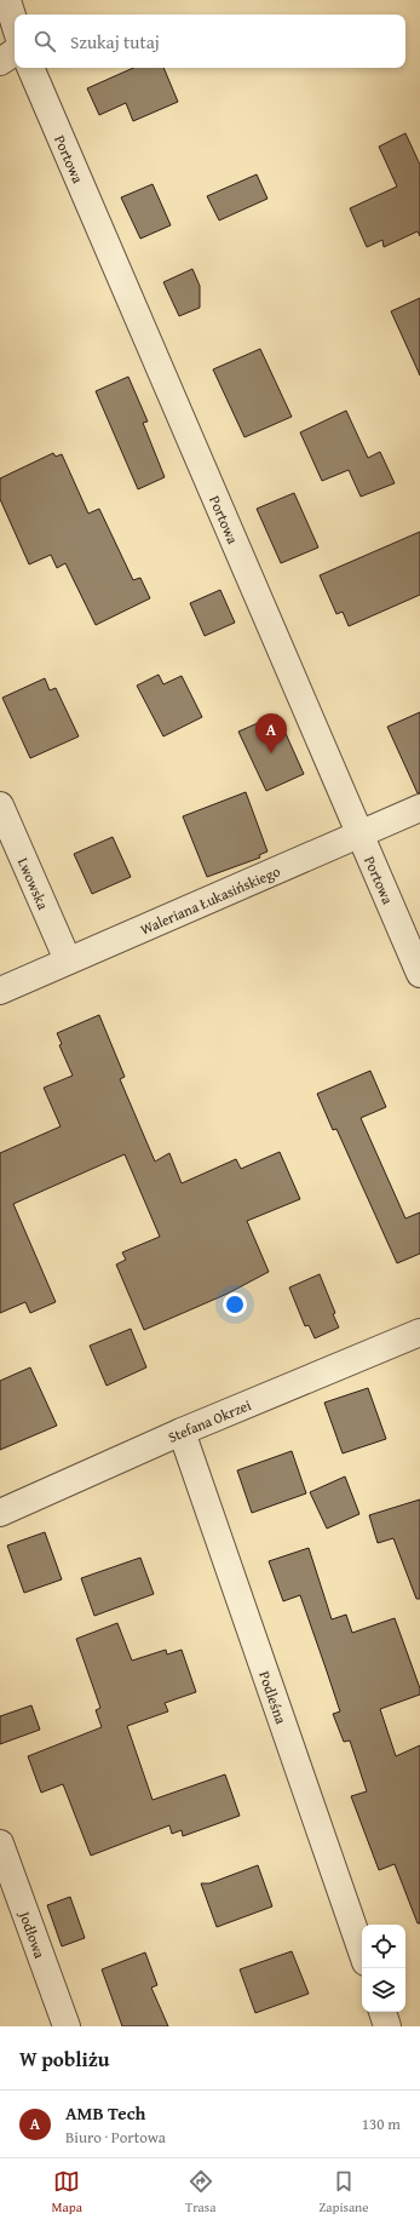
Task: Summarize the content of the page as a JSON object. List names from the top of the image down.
{
  "streets": {
    "street": [
      "Portowa",
      "Lwowska",
      "Waleriana Łukasińskiego",
      "Stefana Okrzei",
      "Podleśna",
      "Jodłowa"
    ]
  },
  "crossings": [
    ["Portowa", "Waleriana Łukasińskiego"],
    ["Lwowska", "Waleriana Łukasińskiego"],
    ["Stefana Okrzei", "Podleśna"]
  ],
  "page": {
    "search": "Szukaj tutaj",
    "pins": "A",
    "heading": "W pobliżu",
    "list": [
      {
        "mark": "A",
        "name": "AMB Tech",
        "note": "Biuro · Portowa",
        "value": "130 m"
      }
    ],
    "nav": ["Mapa", "Trasa", "Zapisane"]
  }
}
